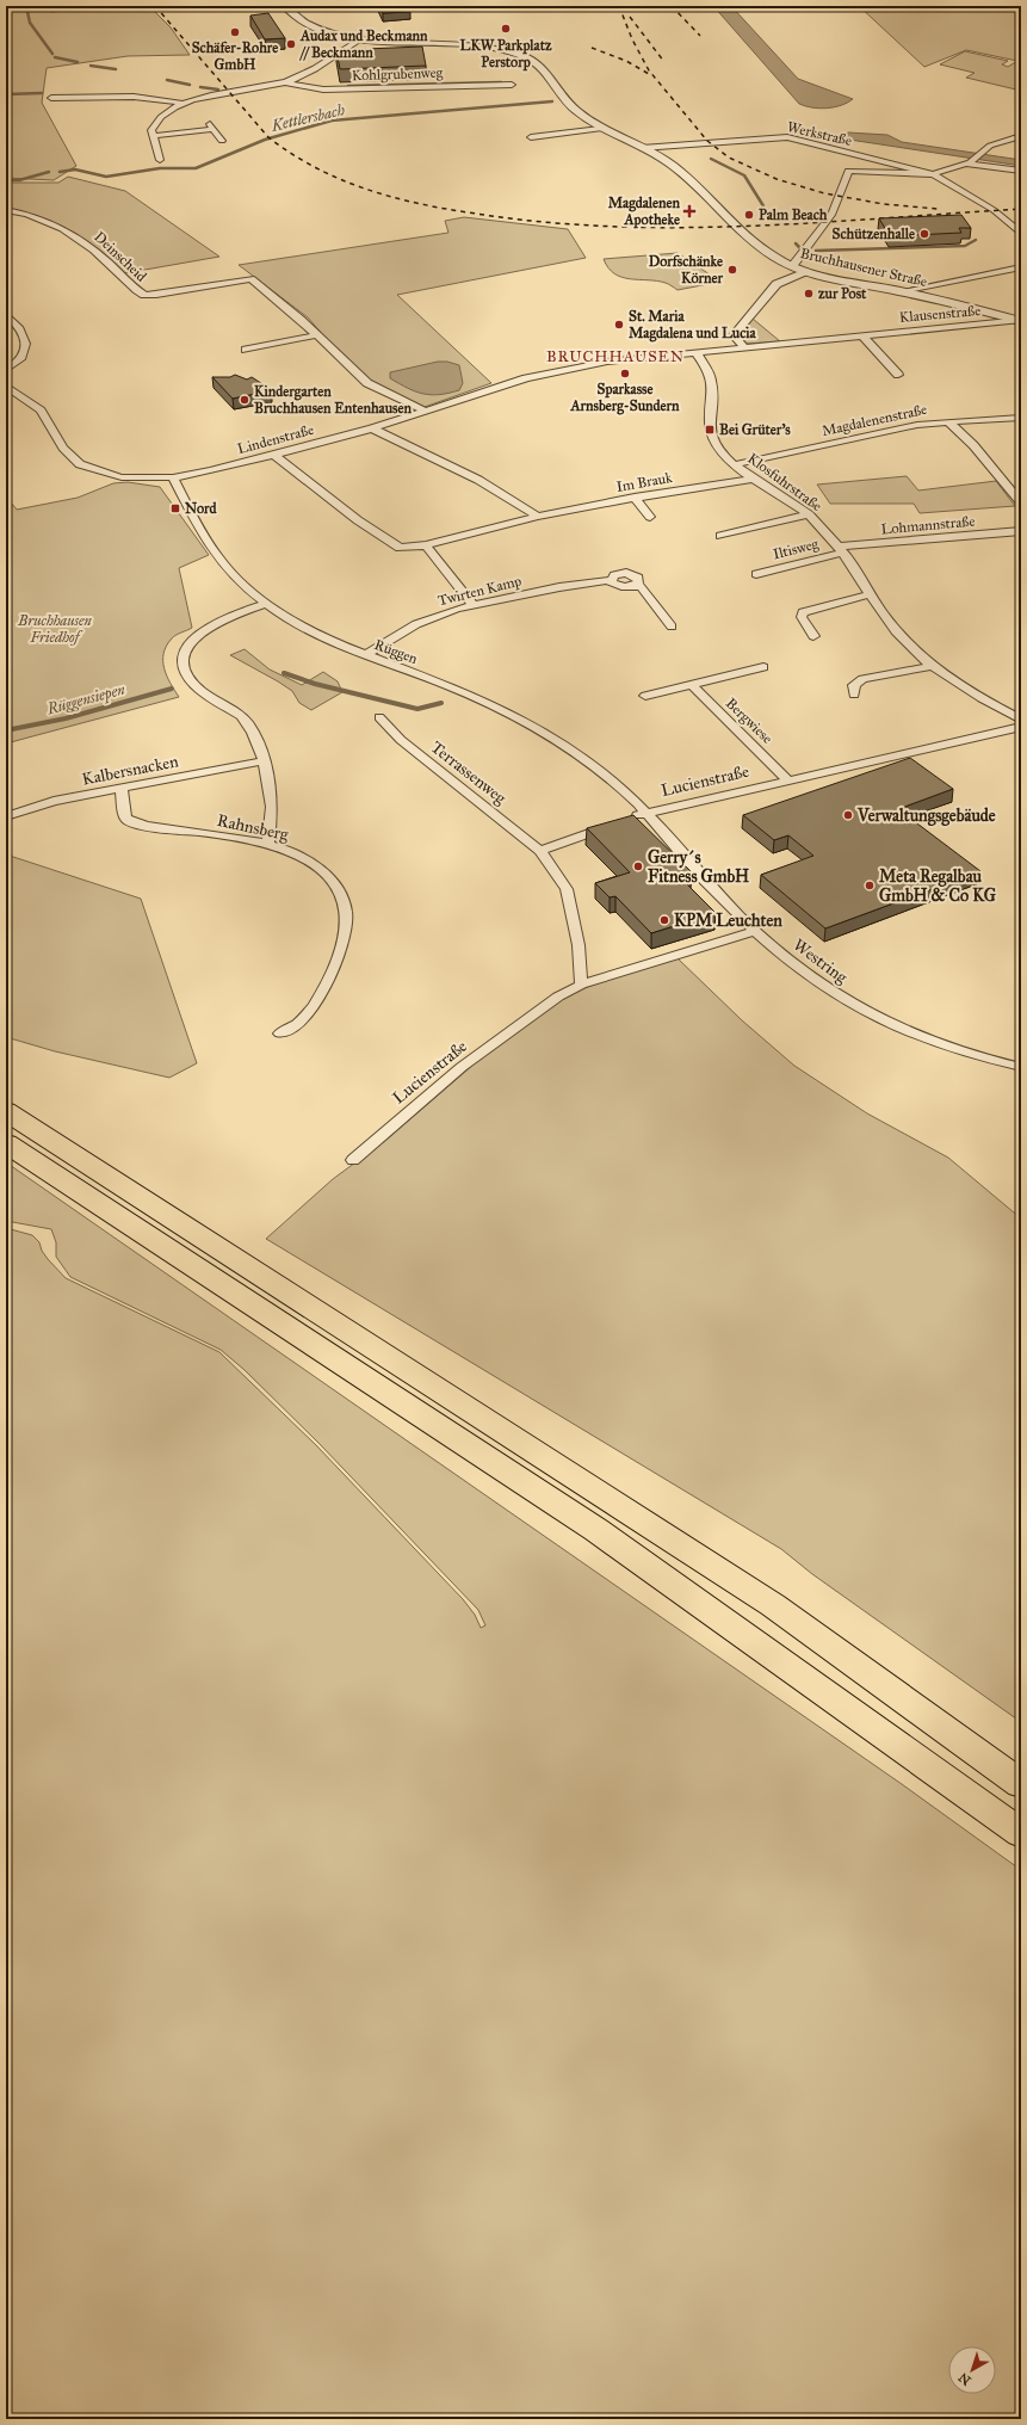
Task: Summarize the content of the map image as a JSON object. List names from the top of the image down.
{
  "streets": {
    "street": [
      "Kohlgrubenweg",
      "Werkstraße",
      "Deinscheid",
      "Bruchhausener Straße",
      "Klausenstraße",
      "Magdalenenstraße",
      "Lindenstraße",
      "Im Brauk",
      "Klosfuhrstraße",
      "Lohmannstraße",
      "Iltisweg",
      "Twirten Kamp",
      "Rüggen",
      "Bergwiese",
      "Kalbersnacken",
      "Terrassenweg",
      "Lucienstraße",
      "Rahnsberg",
      "Westring"
    ]
  },
  "crossings": [
    ["Kohlgrubenweg", "Bruchhausener Straße"],
    ["Werkstraße", "Bruchhausener Straße"],
    ["Bruchhausener Straße", "Klausenstraße"],
    ["Klausenstraße", "Lindenstraße"],
    ["Klausenstraße", "Klosfuhrstraße"],
    ["Magdalenenstraße", "Klosfuhrstraße"],
    ["Lindenstraße", "Im Brauk"],
    ["Lindenstraße", "Klosfuhrstraße"],
    ["Lindenstraße", "Rüggen"],
    ["Im Brauk", "Klosfuhrstraße"],
    ["Klosfuhrstraße", "Lohmannstraße"],
    ["Klosfuhrstraße", "Iltisweg"],
    ["Lohmannstraße", "Iltisweg"],
    ["Twirten Kamp", "Rüggen"],
    ["Rüggen", "Lucienstraße"],
    ["Rüggen", "Westring"],
    ["Bergwiese", "Lucienstraße"],
    ["Kalbersnacken", "Rahnsberg"],
    ["Lucienstraße", "Westring"]
  ],
  "districts": ["BRUCHHAUSEN"],
  "water": ["Kettlersbach", "Rüggensiepen"],
  "parks": ["Bruchhausen Friedhof"],
  "places": {
    "other": [
      "LKW Parkplatz Perstorp",
      "Schäfer-Rohre GmbH",
      "Audax und Beckmann // Beckmann",
      "Palm Beach",
      "Schützenhalle",
      "Dorfschänke Körner",
      "zur Post",
      "St. Maria Magdalena und Lucia",
      "Sparkasse Arnsberg-Sundern",
      "Kindergarten Bruchhausen Entenhausen",
      "Verwaltungsgebäude",
      "Gerry´s Fitness GmbH",
      "Meta Regalbau GmbH & Co KG",
      "KPM Leuchten"
    ],
    "health": ["Magdalenen Apotheke"],
    "transit": ["Bei Grüter's", "Nord"]
  },
  "north": "bottom left"
}
